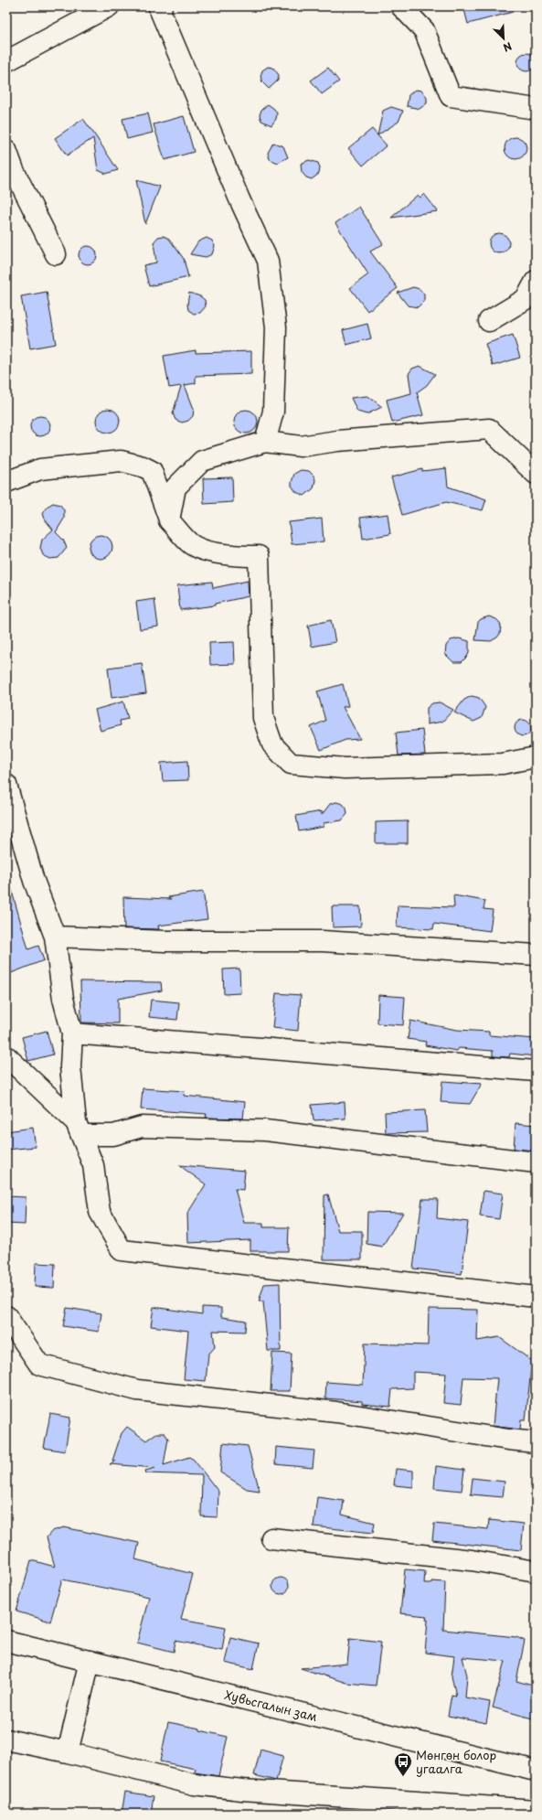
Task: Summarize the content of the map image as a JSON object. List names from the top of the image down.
{
  "streets": {
    "street": ["Хувьсгалын зам"]
  },
  "places": {
    "bus stop": ["Мөнгөн болор угаалга"]
  },
  "north": "bottom right"
}
